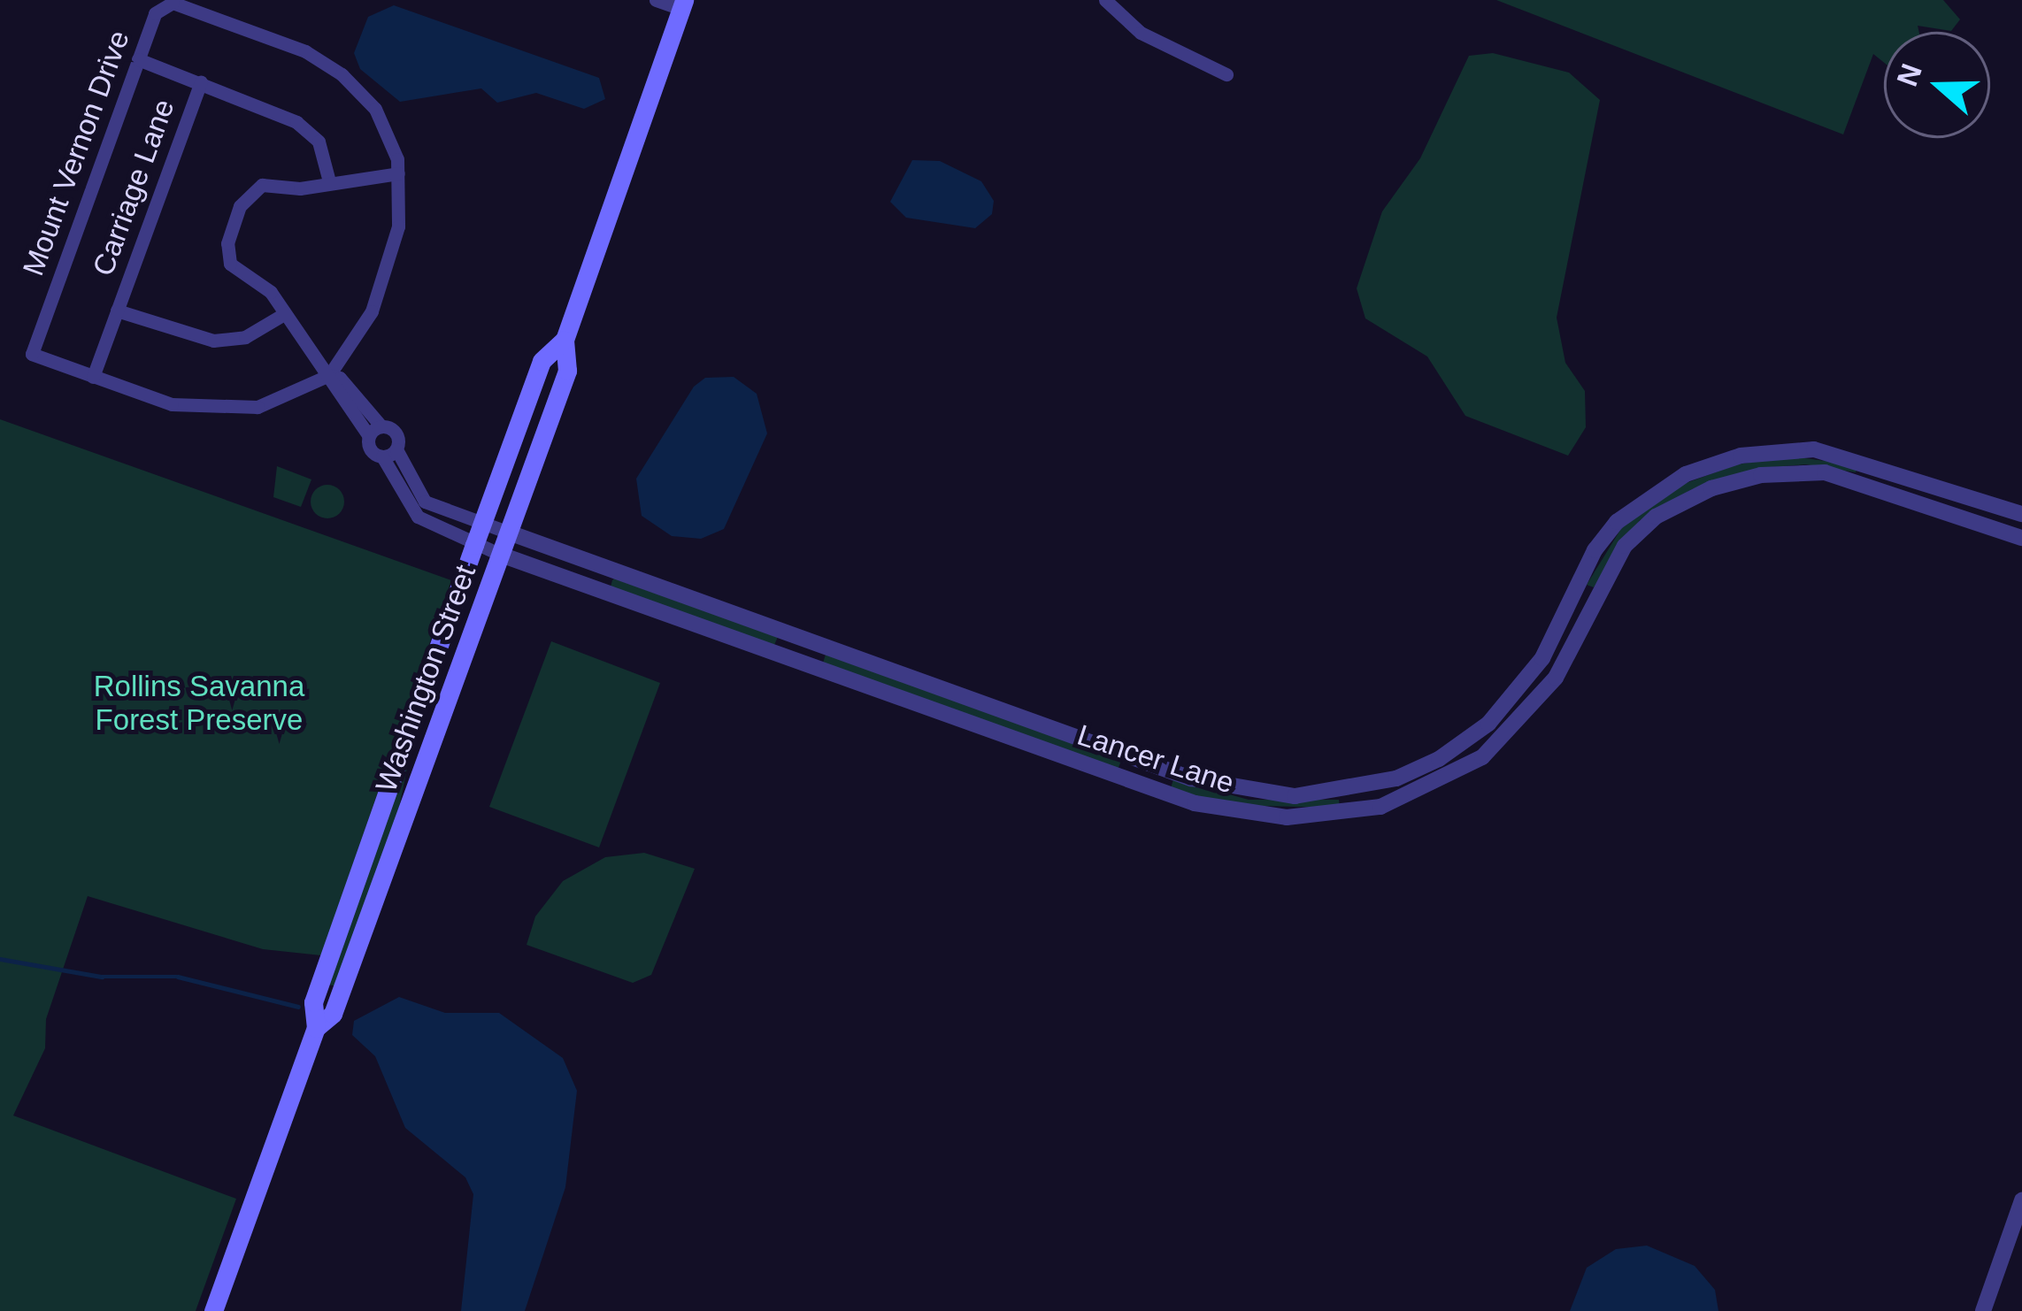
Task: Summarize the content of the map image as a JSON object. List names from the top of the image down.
{
  "streets": {
    "main road": ["Washington Street"],
    "street": ["Mount Vernon Drive", "Carriage Lane", "Lancer Lane"]
  },
  "crossings": [
    ["Mount Vernon Drive", "Carriage Lane"],
    ["Mount Vernon Drive", "Lancer Lane"],
    ["Carriage Lane", "Lancer Lane"],
    ["Washington Street", "Lancer Lane"]
  ],
  "parks": ["Rollins Savanna Forest Preserve"],
  "north": "left"
}
